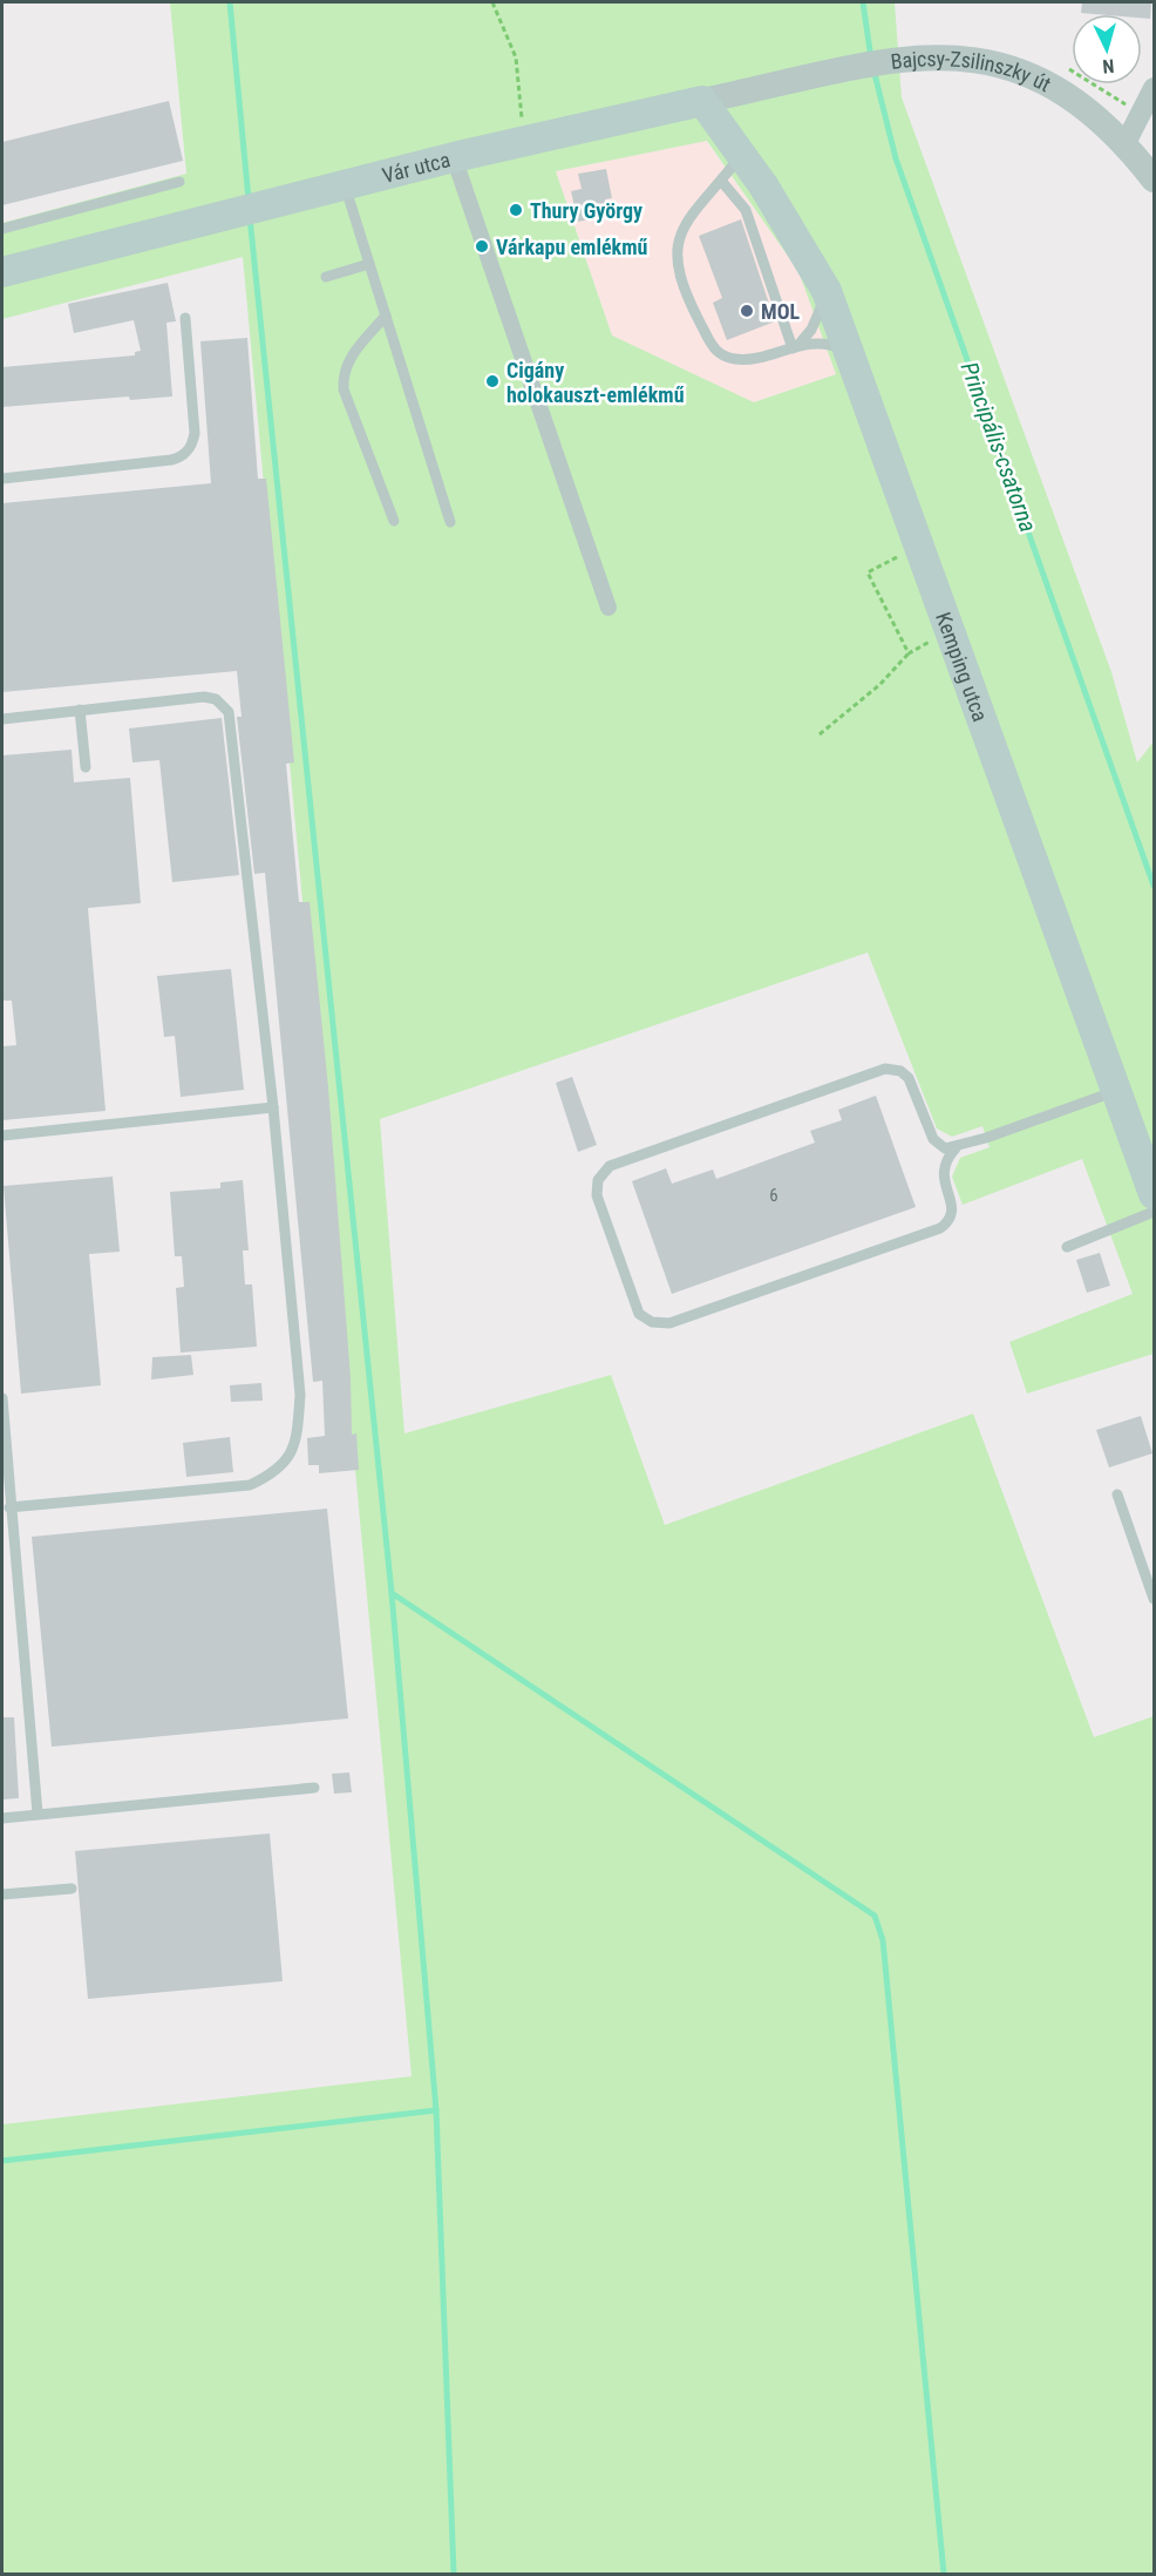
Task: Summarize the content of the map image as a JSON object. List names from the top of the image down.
{
  "streets": {
    "main road": ["Vár utca", "Kemping utca"],
    "street": ["Bajcsy-Zsilinszky út"]
  },
  "crossings": [
    ["Bajcsy-Zsilinszky út", "Vár utca"],
    ["Vár utca", "Kemping utca"]
  ],
  "water": ["Principális-csatorna"],
  "places": [
    "Thury György",
    "Várkapu emlékmű",
    "MOL",
    "Cigány holokauszt-emlékmű"
  ],
  "house_numbers": ["6"],
  "north": "bottom"
}
